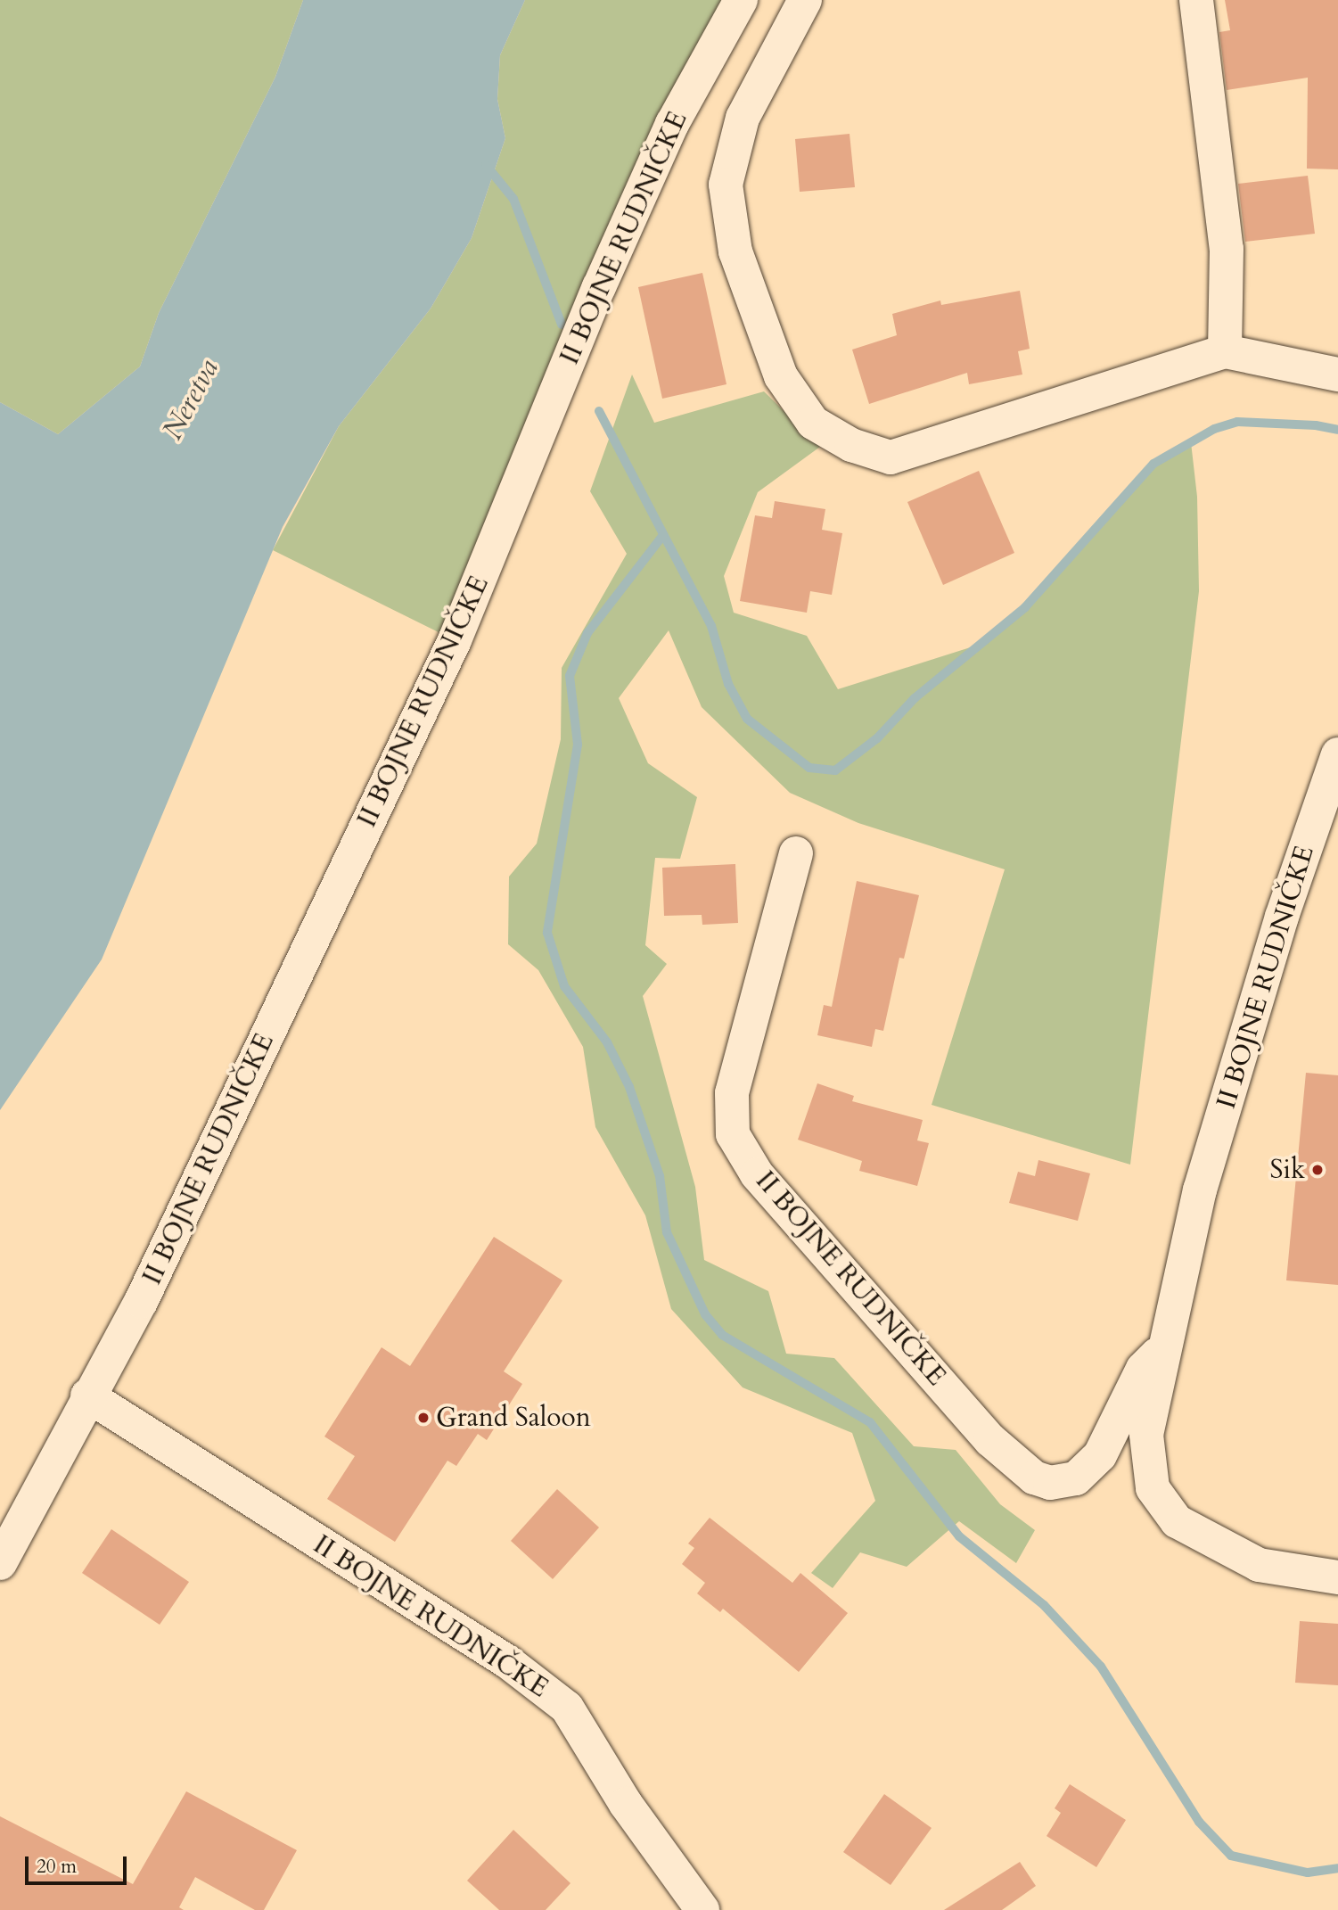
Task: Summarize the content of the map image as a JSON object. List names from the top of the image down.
{
  "streets": {
    "street": ["II BOJNE RUDNIČKE"]
  },
  "water": ["Neretva"],
  "places": ["Sik", "Grand Saloon"],
  "scale_bar": "20 m"
}
